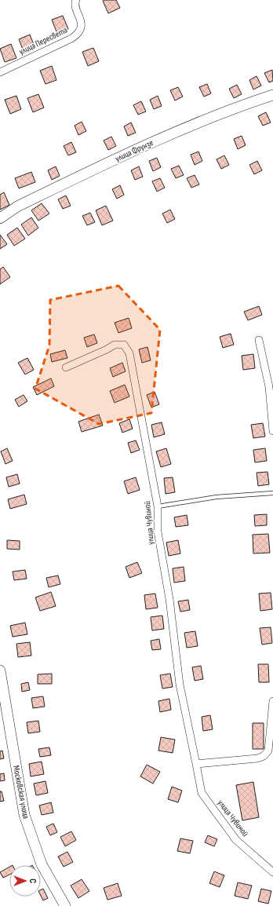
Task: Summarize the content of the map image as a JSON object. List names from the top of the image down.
{
  "streets": {
    "street": [
      "улица Пересвета",
      "улица Фрунзе",
      "улица Чувиной",
      "Московская улица"
    ]
  },
  "north": "right"
}
